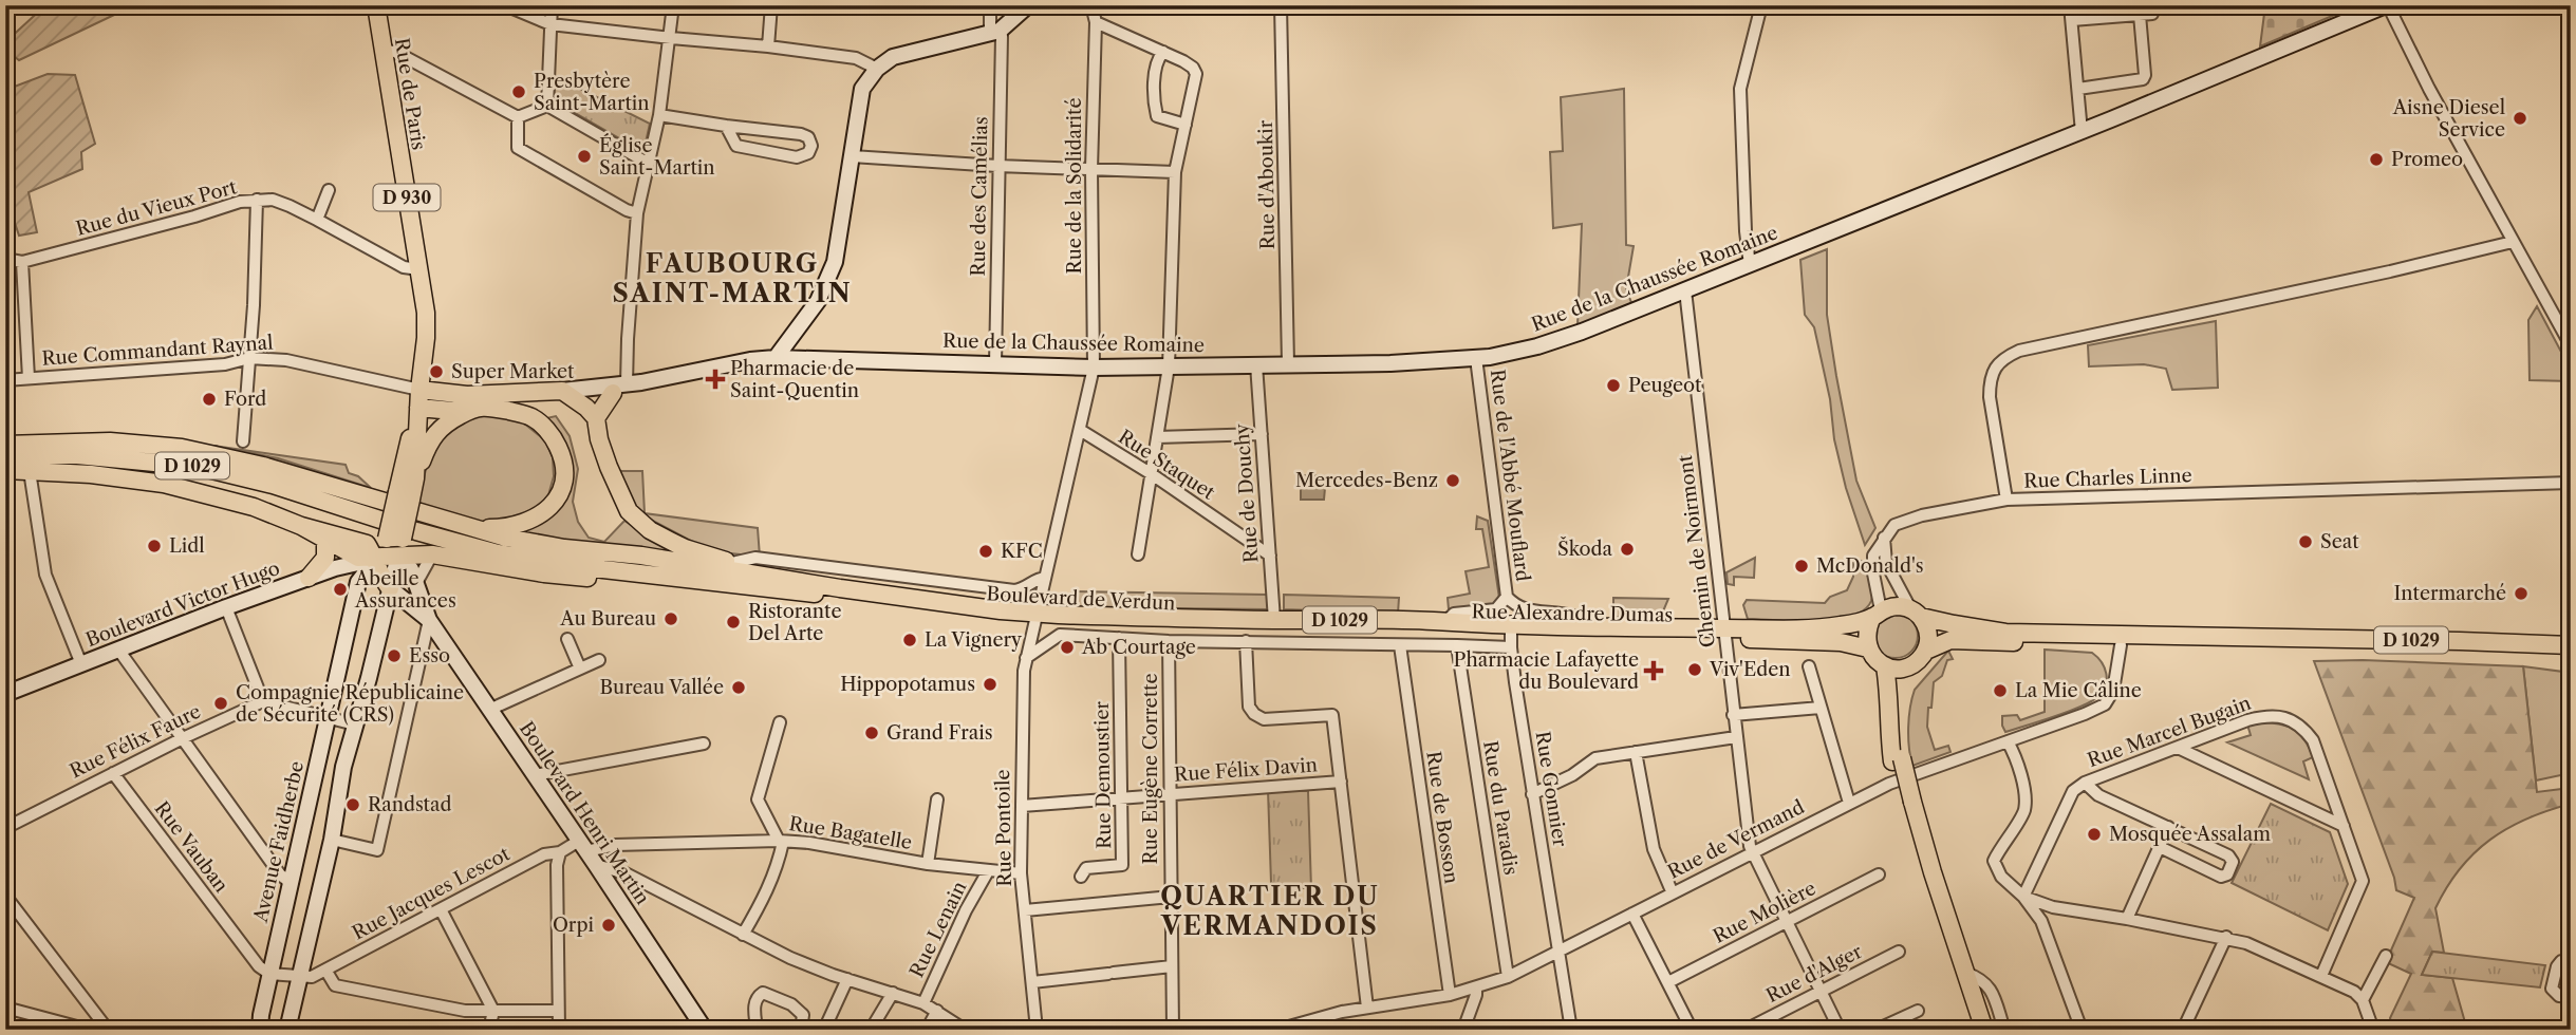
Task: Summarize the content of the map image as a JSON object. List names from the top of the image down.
{
  "streets": {
    "main road": [
      "Rue de Paris",
      "D 930",
      "Rue de la Chaussée Romaine",
      "D 1029",
      "Boulevard de Verdun",
      "Rue Alexandre Dumas"
    ],
    "street": [
      "Rue d'Aboukir",
      "Rue de la Solidarité",
      "Rue des Camélias",
      "Rue du Vieux Port",
      "Rue Commandant Raynal",
      "Rue Staquet",
      "Rue de l'Abbé Mouflard",
      "Rue Charles Linne",
      "Rue de Douchy",
      "Chemin de Noirmont",
      "Boulevard Victor Hugo",
      "Rue Marcel Bugain",
      "Rue Félix Faure",
      "Rue Eugène Corrette",
      "Rue Félix Davin",
      "Rue Demoustier",
      "Rue Gonnier",
      "Rue du Paradis",
      "Boulevard Henri Martin",
      "Rue de Bosson",
      "Rue Pontoile",
      "Rue Bagatelle",
      "Rue de Vermand",
      "Avenue Faidherbe",
      "Rue Vauban",
      "Rue Jacques Lescot",
      "Rue Molière",
      "Rue Lenain",
      "Rue d'Alger"
    ]
  },
  "crossings": [
    ["Rue de Paris", "D 930"],
    ["Rue de Paris", "Rue du Vieux Port"],
    ["Rue de Paris", "Rue de la Chaussée Romaine"],
    ["Rue de Paris", "Rue Commandant Raynal"],
    ["Rue d'Aboukir", "Rue de la Chaussée Romaine"],
    ["Rue de la Solidarité", "Rue de la Chaussée Romaine"],
    ["Rue de la Solidarité", "Rue Pontoile"],
    ["Rue des Camélias", "Rue de la Chaussée Romaine"],
    ["D 930", "Boulevard Victor Hugo"],
    ["D 930", "Boulevard Henri Martin"],
    ["D 930", "Avenue Faidherbe"],
    ["Rue de la Chaussée Romaine", "Rue Commandant Raynal"],
    ["Rue de la Chaussée Romaine", "Rue de l'Abbé Mouflard"],
    ["Rue de la Chaussée Romaine", "Rue de Douchy"],
    ["Rue de la Chaussée Romaine", "Chemin de Noirmont"],
    ["Rue de la Chaussée Romaine", "Rue Pontoile"],
    ["Rue Staquet", "Rue de Douchy"],
    ["Rue Staquet", "Rue Pontoile"],
    ["D 1029", "Rue de Douchy"],
    ["D 1029", "Chemin de Noirmont"],
    ["D 1029", "Boulevard de Verdun"],
    ["D 1029", "Rue Alexandre Dumas"],
    ["D 1029", "Rue Pontoile"],
    ["D 1029", "Rue de Vermand"],
    ["Rue de Douchy", "Boulevard de Verdun"],
    ["Rue de Douchy", "Rue Alexandre Dumas"],
    ["Chemin de Noirmont", "Rue Alexandre Dumas"],
    ["Chemin de Noirmont", "Rue de Vermand"],
    ["Chemin de Noirmont", "Rue Molière"],
    ["Chemin de Noirmont", "Rue d'Alger"],
    ["Boulevard de Verdun", "Rue Alexandre Dumas"],
    ["Boulevard de Verdun", "Rue Pontoile"],
    ["Boulevard Victor Hugo", "Avenue Faidherbe"],
    ["Rue Alexandre Dumas", "Rue Eugène Corrette"],
    ["Rue Alexandre Dumas", "Rue Demoustier"],
    ["Rue Alexandre Dumas", "Rue Gonnier"],
    ["Rue Alexandre Dumas", "Rue du Paradis"],
    ["Rue Alexandre Dumas", "Rue de Bosson"],
    ["Rue Alexandre Dumas", "Rue Pontoile"],
    ["Rue Félix Faure", "Rue Vauban"],
    ["Rue Eugène Corrette", "Rue Félix Davin"],
    ["Rue Félix Davin", "Rue Demoustier"],
    ["Rue Félix Davin", "Rue Pontoile"],
    ["Rue Gonnier", "Rue de Vermand"],
    ["Rue du Paradis", "Rue de Vermand"],
    ["Boulevard Henri Martin", "Rue Bagatelle"],
    ["Boulevard Henri Martin", "Rue Jacques Lescot"],
    ["Rue de Bosson", "Rue de Vermand"],
    ["Rue Pontoile", "Rue Bagatelle"],
    ["Rue Bagatelle", "Rue Jacques Lescot"],
    ["Rue Bagatelle", "Rue Lenain"],
    ["Avenue Faidherbe", "Rue Vauban"]
  ],
  "districts": ["FAUBOURG SAINT-MARTIN", "QUARTIER DU VERMANDOIS"],
  "places": {
    "other": [
      "Presbytère Saint-Martin",
      "Aisne Diesel Service",
      "Église Saint-Martin",
      "Promeo",
      "Super Market",
      "Peugeot",
      "Ford",
      "Mercedes-Benz",
      "Seat",
      "Lidl",
      "Škoda",
      "KFC",
      "McDonald's",
      "Abeille Assurances",
      "Intermarché",
      "Au Bureau",
      "Ristorante Del Arte",
      "La Vignery",
      "Ab Courtage",
      "Esso",
      "Viv'Eden",
      "Hippopotamus",
      "Bureau Vallée",
      "La Mie Câline",
      "Compagnie Républicaine de Sécurité (CRS)",
      "Grand Frais",
      "Randstad",
      "Mosquée Assalam",
      "Orpi"
    ],
    "health": ["Pharmacie de Saint-Quentin", "Pharmacie Lafayette du Boulevard"]
  }
}
